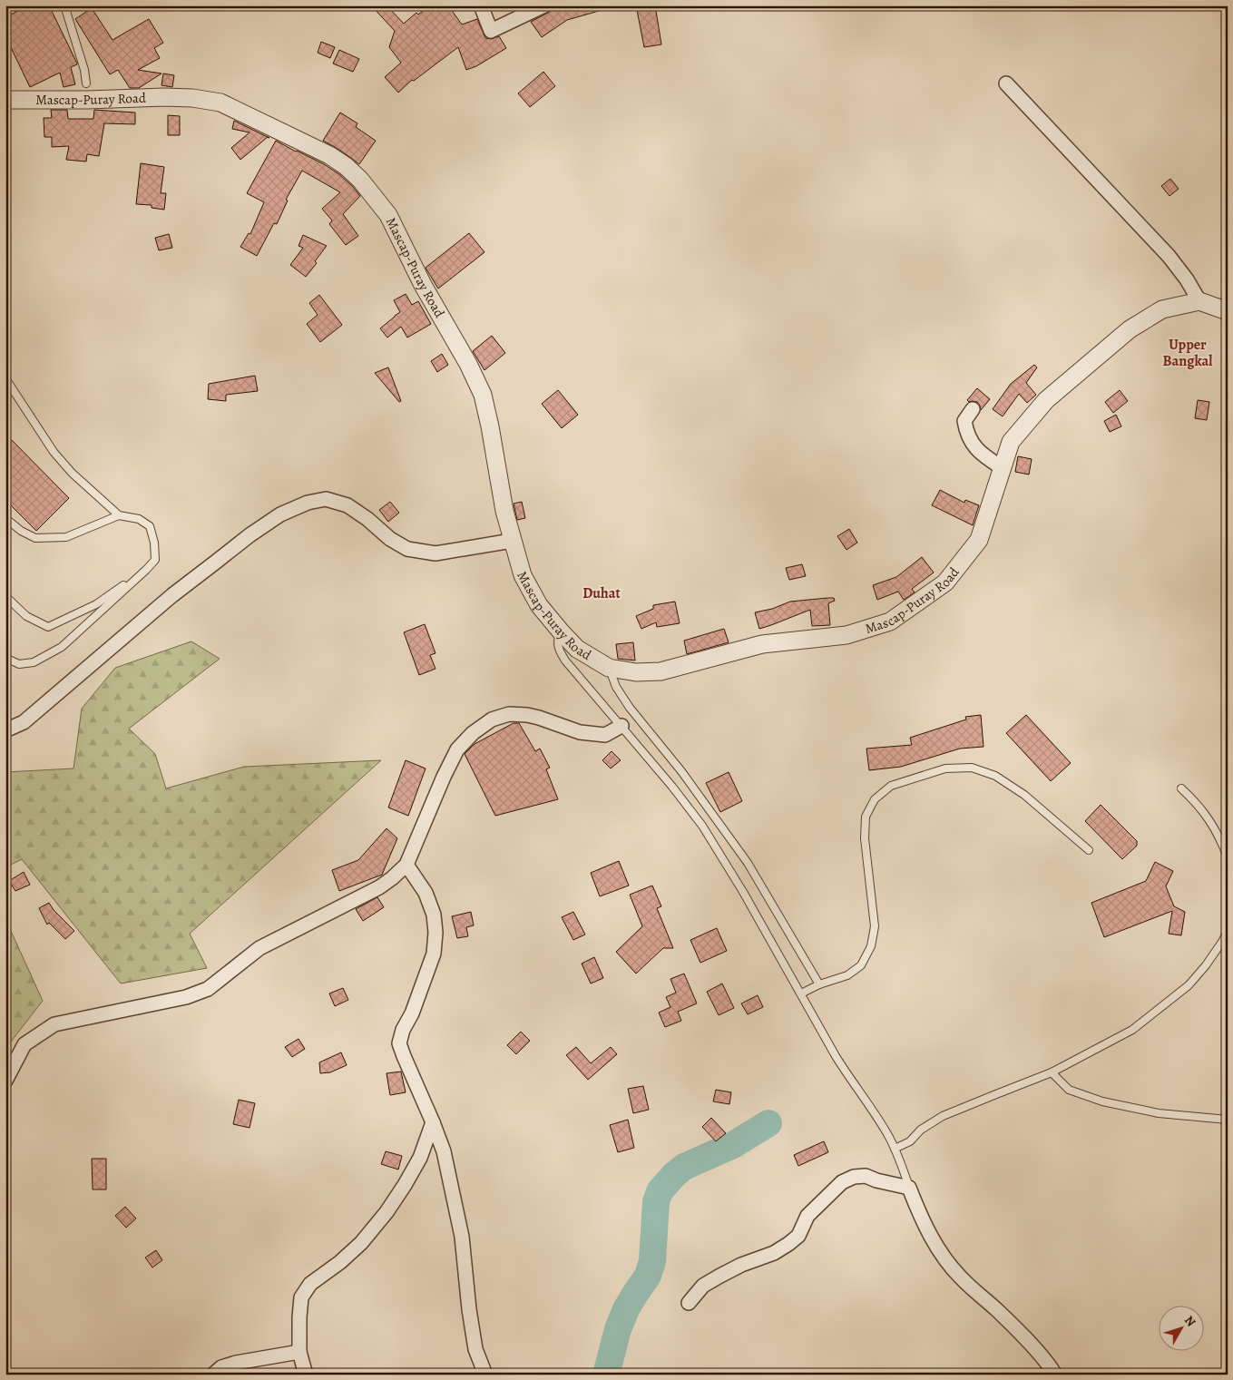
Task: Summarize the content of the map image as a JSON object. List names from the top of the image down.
{
  "streets": {
    "street": ["Mascap-Puray Road"]
  },
  "districts": ["Upper Bangkal", "Duhat"],
  "north": "top right"
}
